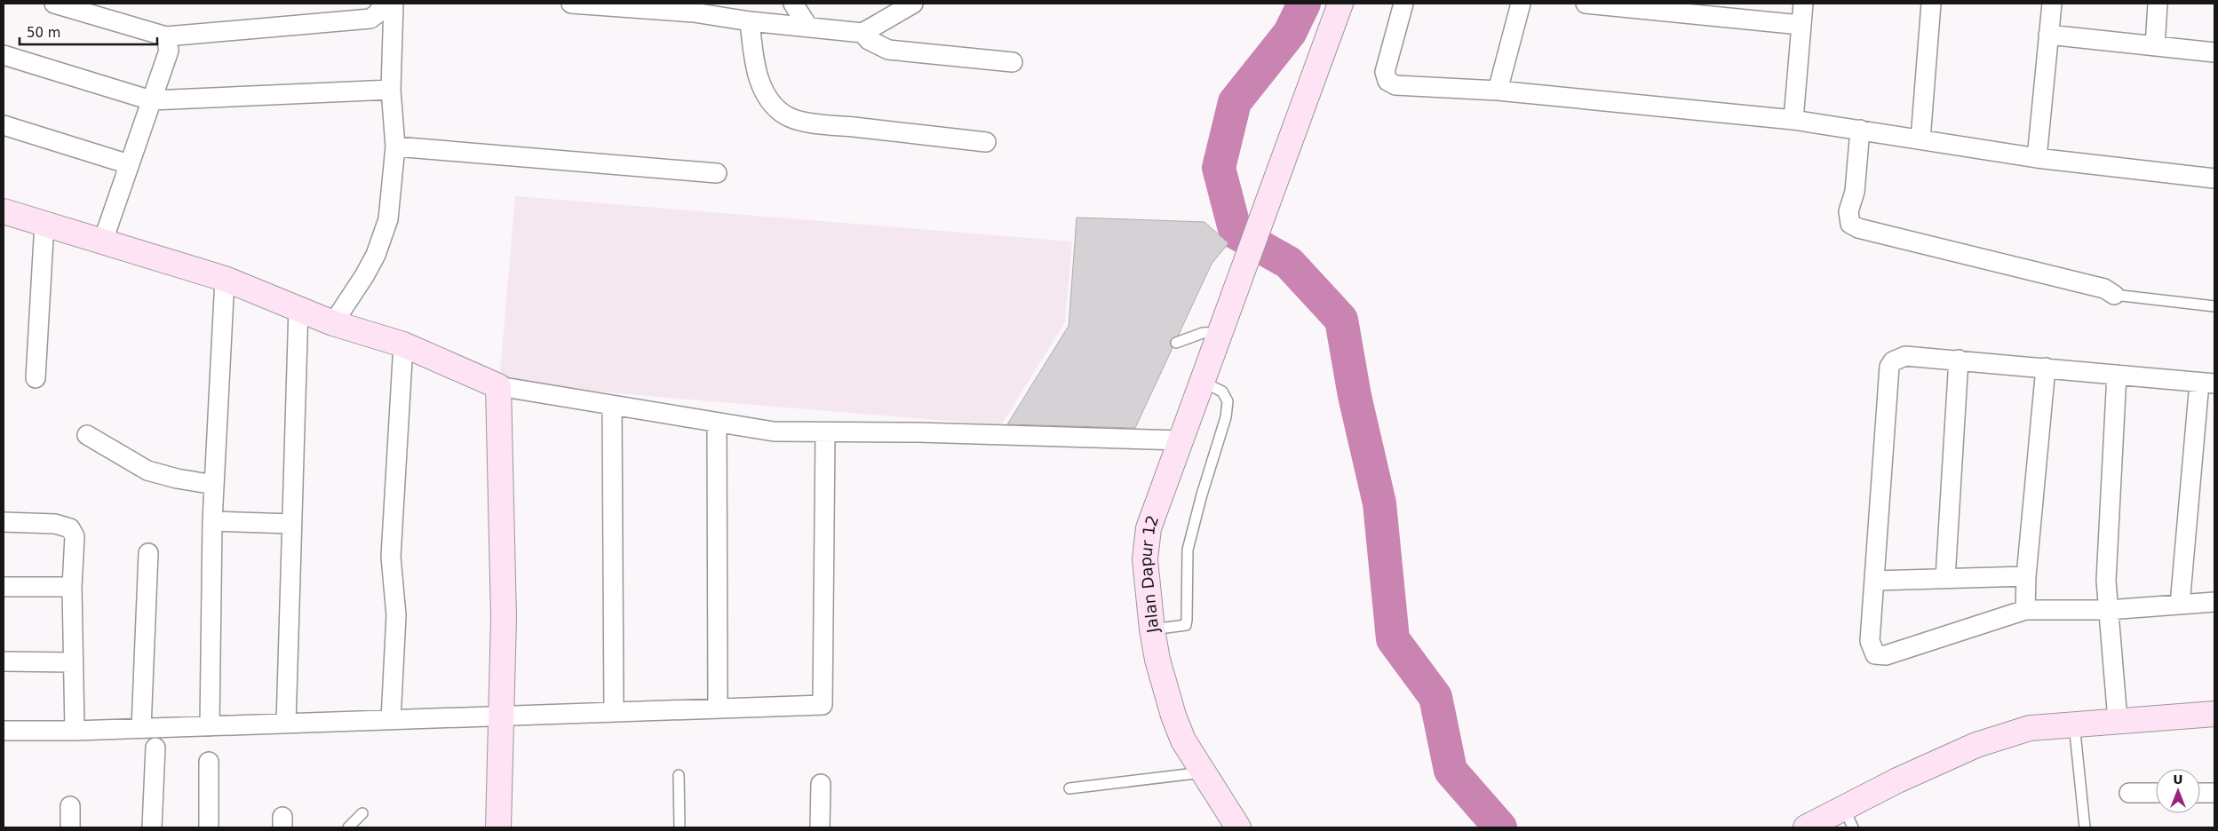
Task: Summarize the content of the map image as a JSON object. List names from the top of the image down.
{
  "streets": {
    "street": ["Jalan Dapur 12"]
  },
  "scale_bar": "50 m",
  "north": "top"
}
